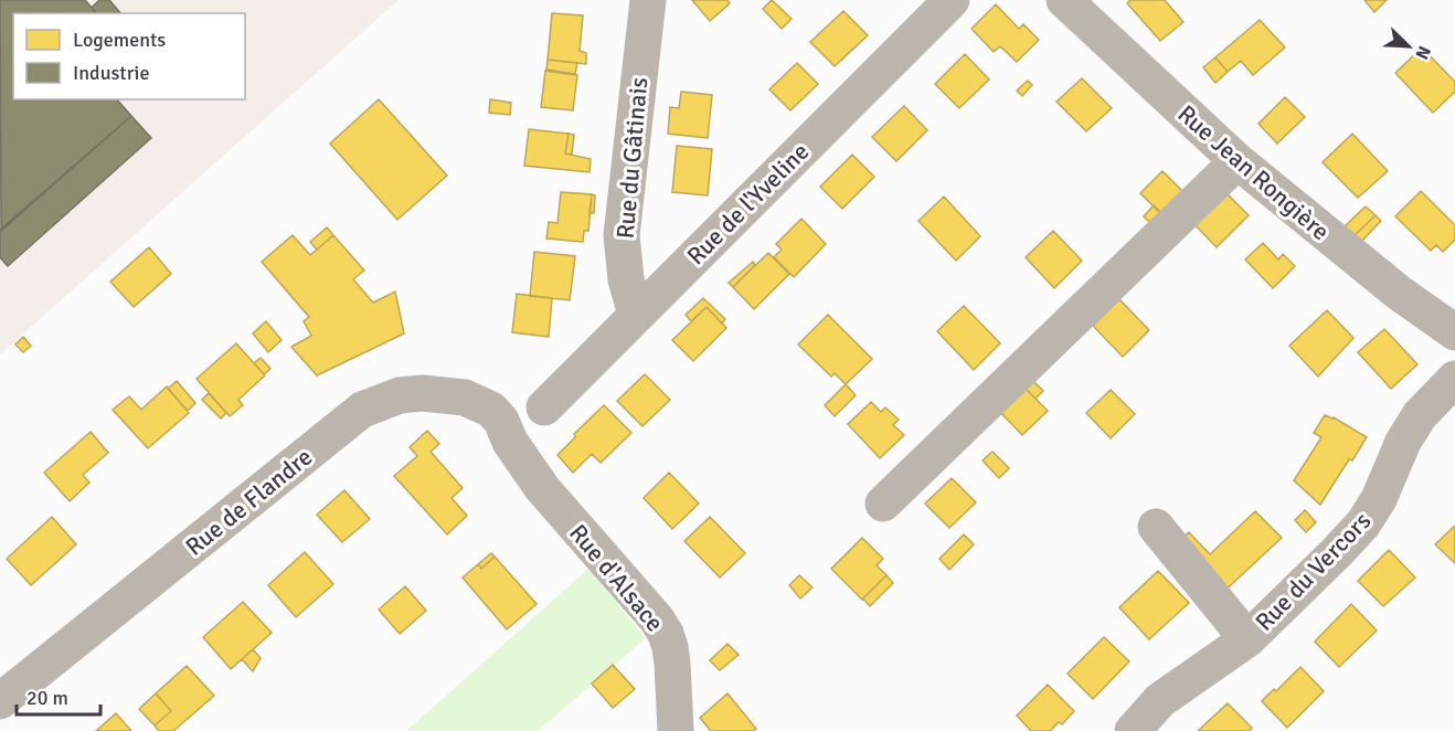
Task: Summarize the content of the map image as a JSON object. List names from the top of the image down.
{
  "streets": {
    "street": [
      "Rue du Gâtinais",
      "Rue Jean Rongière",
      "Rue de l'Yveline",
      "Rue de Flandre",
      "Rue du Vercors",
      "Rue d'Alsace"
    ]
  },
  "crossings": [
    ["Rue du Gâtinais", "Rue de l'Yveline"],
    ["Rue de Flandre", "Rue d'Alsace"]
  ],
  "legend": ["Logements", "Industrie"],
  "scale_bar": "20 m",
  "north": "bottom right"
}
